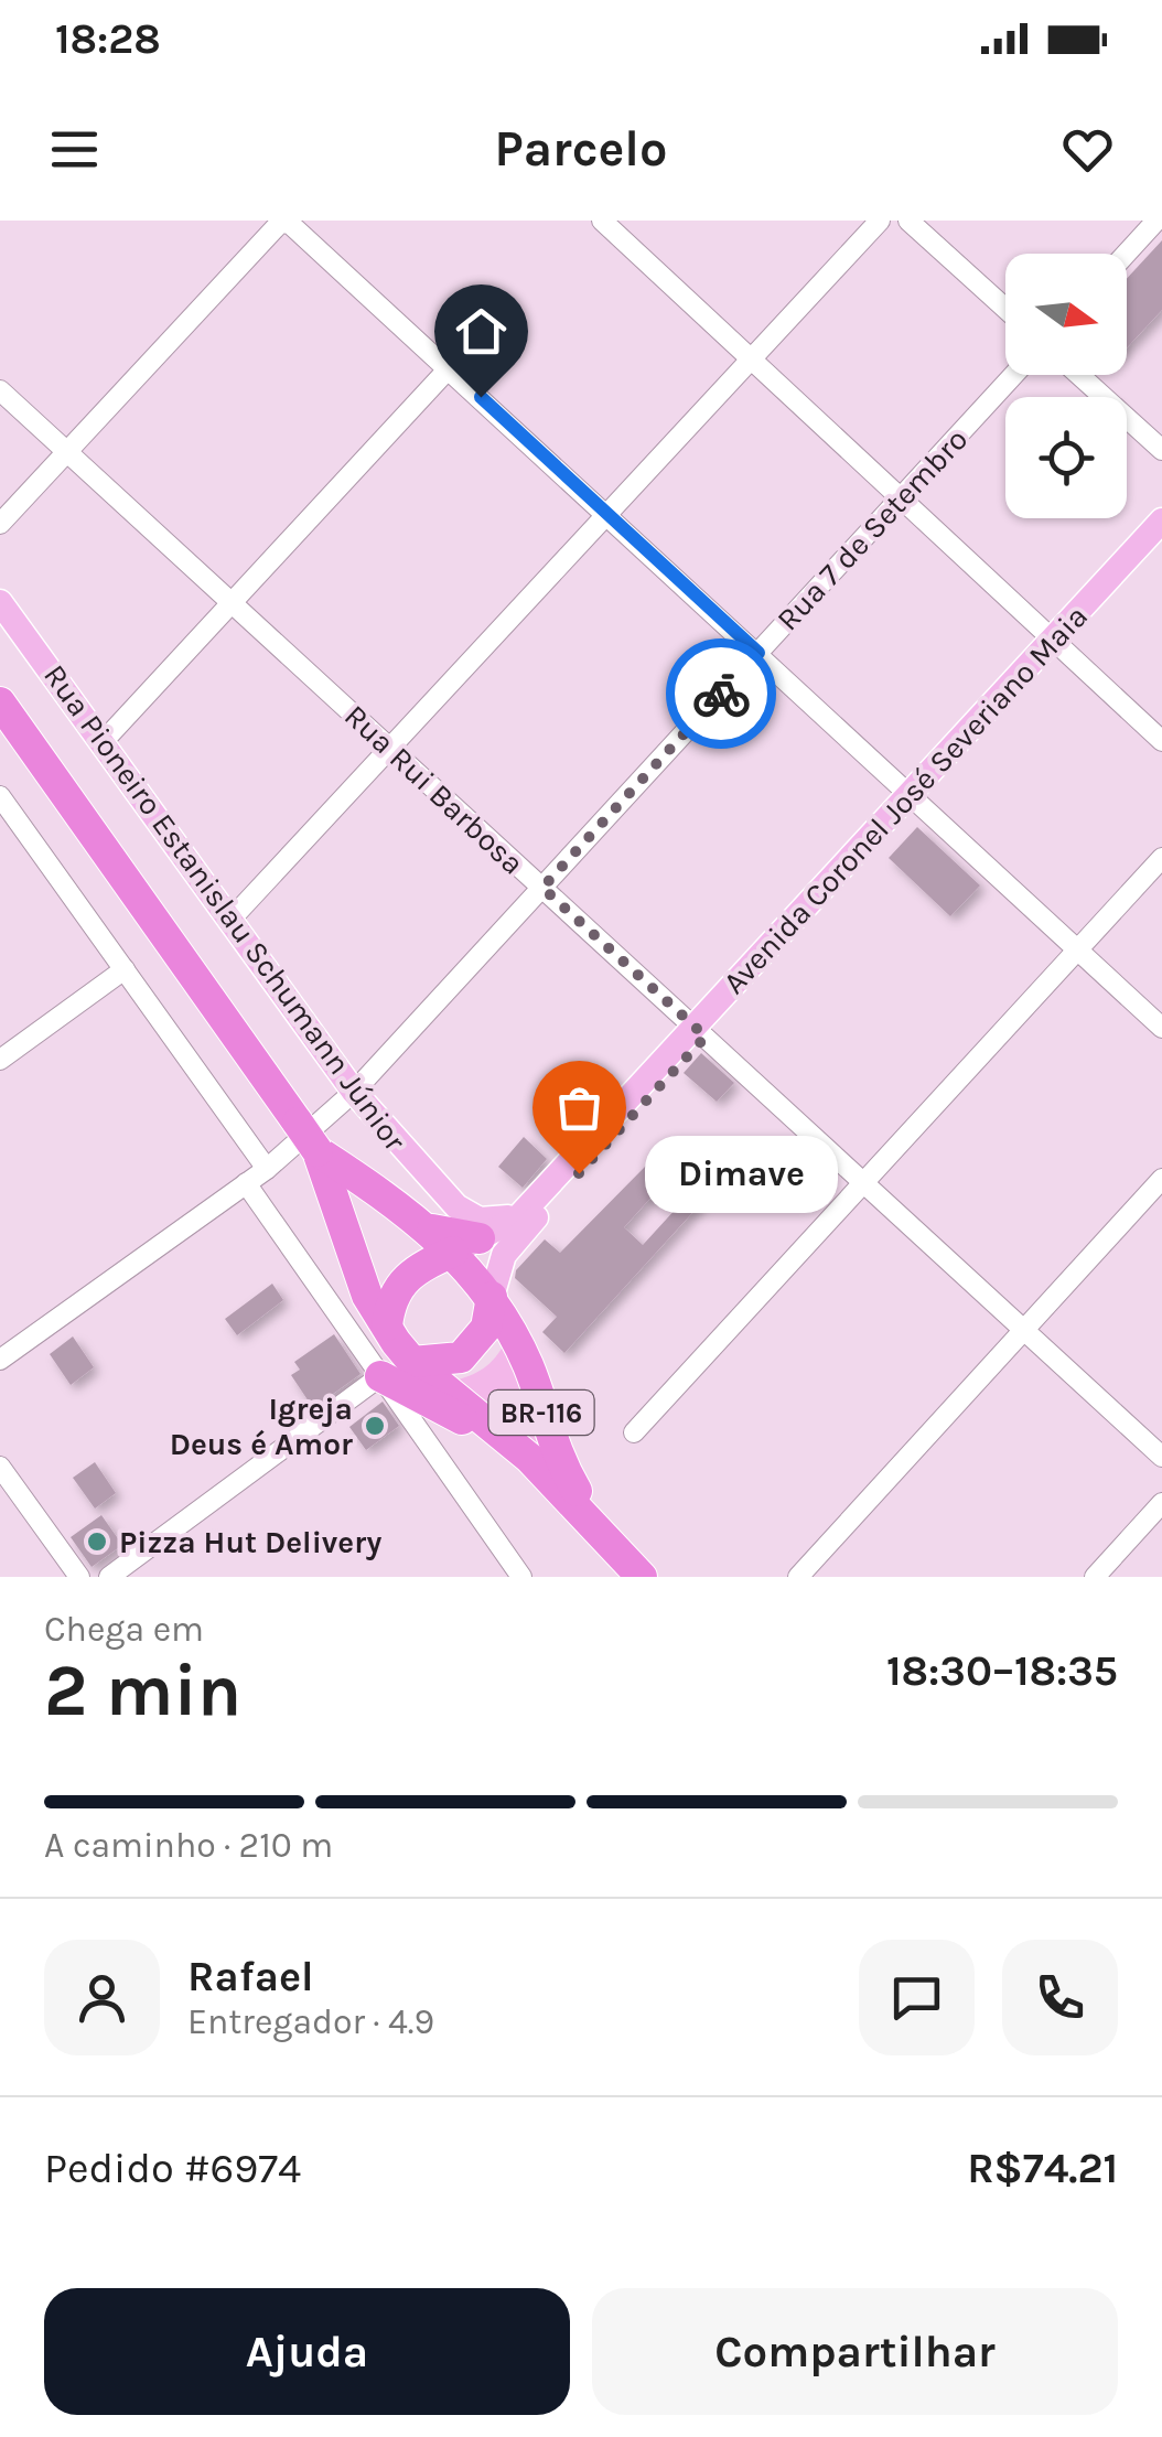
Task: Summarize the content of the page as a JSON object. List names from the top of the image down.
{
  "streets": {
    "highway": ["BR-116"],
    "main road": ["Avenida Coronel José Severiano Maia", "Rua Pioneiro Estanislau Schumann Júnior"],
    "street": ["Rua 7 de Setembro", "Rua Rui Barbosa"]
  },
  "crossings": [
    ["Rua 7 de Setembro", "Rua Rui Barbosa"],
    ["Rua 7 de Setembro", "Rua Pioneiro Estanislau Schumann Júnior"],
    ["Rua Rui Barbosa", "Avenida Coronel José Severiano Maia"],
    ["Avenida Coronel José Severiano Maia", "Rua Pioneiro Estanislau Schumann Júnior"],
    ["Avenida Coronel José Severiano Maia", "BR-116"]
  ],
  "places": ["Dimave", "Igreja Deus é Amor", "Pizza Hut Delivery"],
  "north": "right",
  "page": {
    "status": "18:28",
    "header": "Parcelo",
    "bubble": "Dimave",
    "heading": ["2 min", "Chega em", "18:30–18:35"],
    "panel": [
      "Rafael",
      "Entregador · 4.9",
      "Pedido #6974",
      "R$74.21"
    ],
    "bar": "A caminho · 210 m",
    "buttons": ["Ajuda", "Compartilhar"]
  }
}
